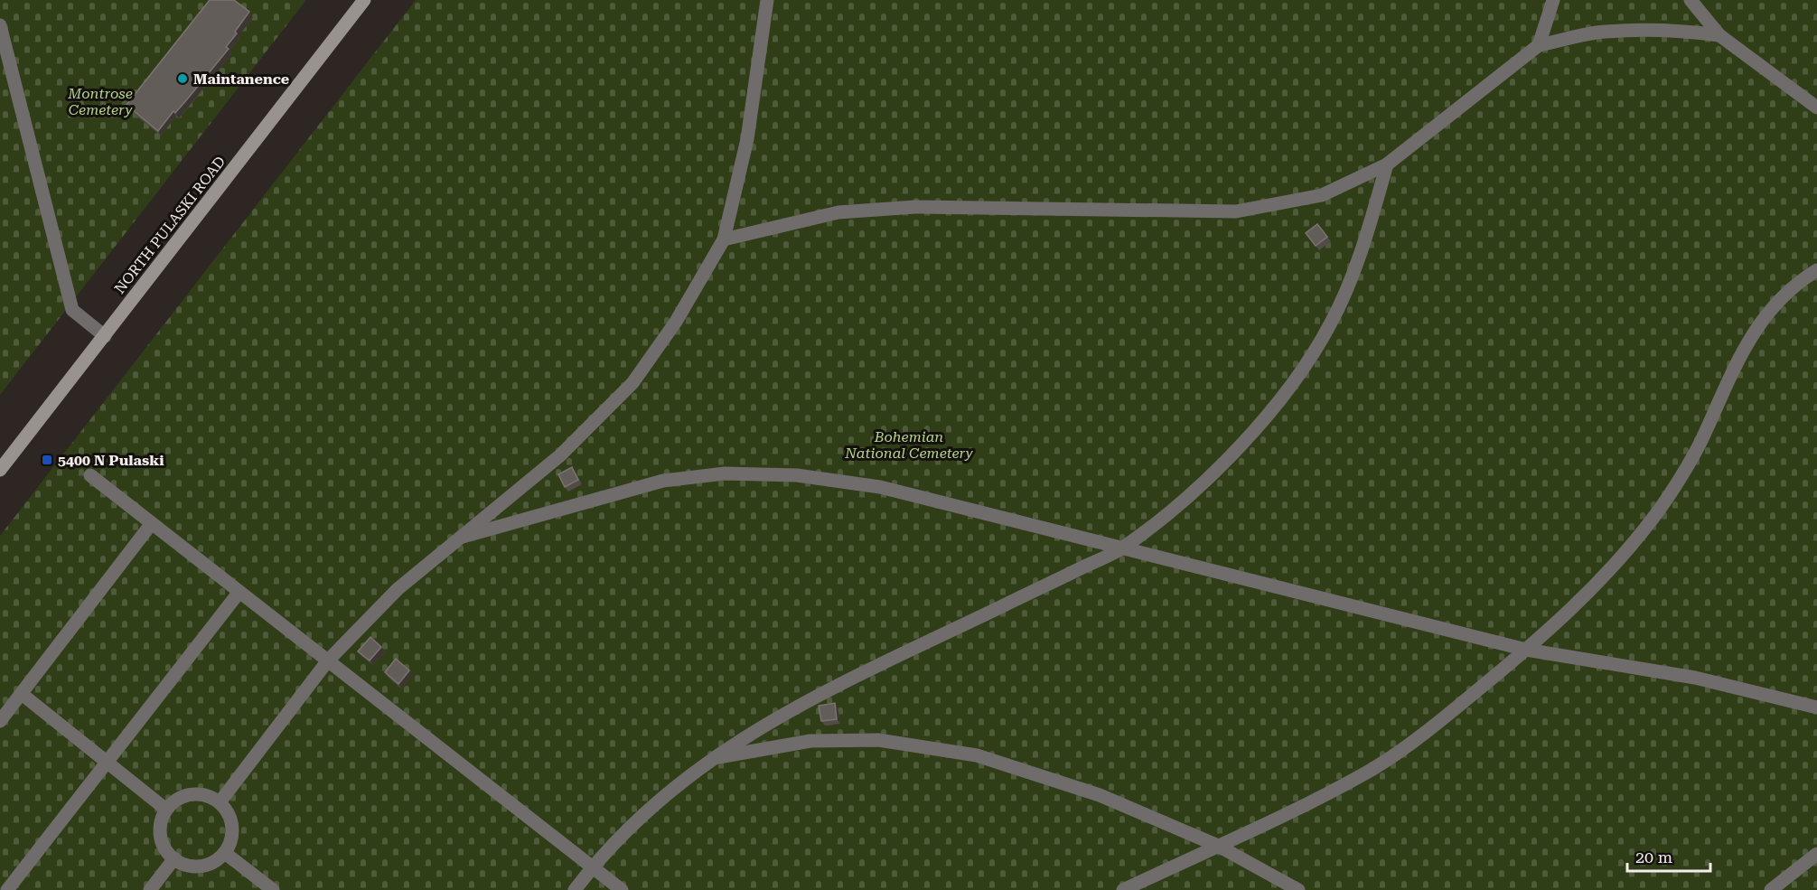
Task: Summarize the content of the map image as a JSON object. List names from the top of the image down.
{
  "streets": {
    "main road": ["NORTH PULASKI ROAD"]
  },
  "parks": ["Montrose Cemetery", "Bohemian National Cemetery"],
  "places": {
    "other": ["Maintanence"],
    "transit": ["5400 N Pulaski"]
  },
  "scale_bar": "20 m"
}
